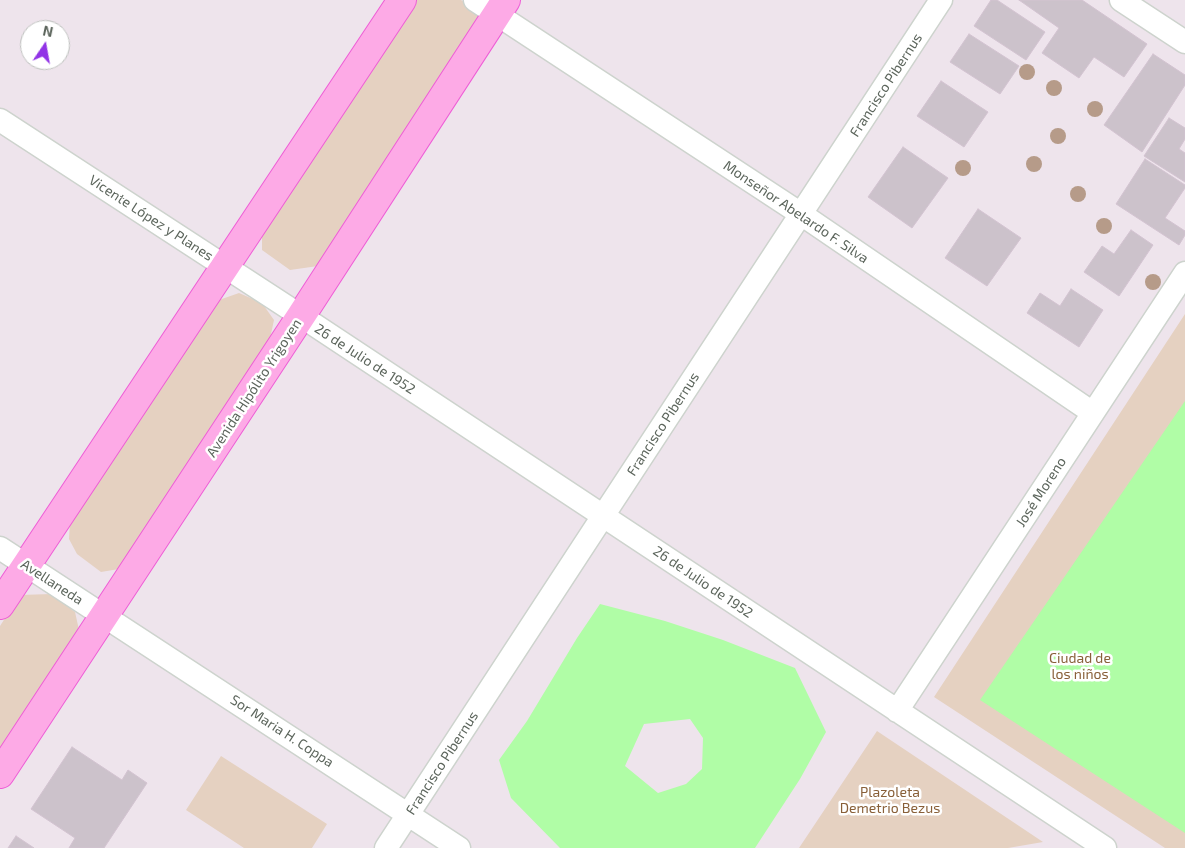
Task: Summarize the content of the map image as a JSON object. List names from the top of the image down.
{
  "streets": {
    "main road": ["Avenida Hipólito Yrigoyen"],
    "street": [
      "Francisco Pibernus",
      "Monseñor Abelardo F. Silva",
      "Vicente López y Planes",
      "26 de Julio de 1952",
      "José Moreno",
      "Avellaneda",
      "Sor Maria H. Coppa"
    ]
  },
  "crossings": [
    ["Francisco Pibernus", "Monseñor Abelardo F. Silva"],
    ["Francisco Pibernus", "26 de Julio de 1952"],
    ["Francisco Pibernus", "Sor Maria H. Coppa"],
    ["Monseñor Abelardo F. Silva", "Avenida Hipólito Yrigoyen"],
    ["Monseñor Abelardo F. Silva", "José Moreno"],
    ["Vicente López y Planes", "26 de Julio de 1952"],
    ["Vicente López y Planes", "Avenida Hipólito Yrigoyen"],
    ["26 de Julio de 1952", "Avenida Hipólito Yrigoyen"],
    ["26 de Julio de 1952", "José Moreno"],
    ["Avenida Hipólito Yrigoyen", "Avellaneda"],
    ["Avenida Hipólito Yrigoyen", "Sor Maria H. Coppa"],
    ["Avellaneda", "Sor Maria H. Coppa"]
  ],
  "parks": ["Ciudad de los niños", "Plazoleta Demetrio Bezus"],
  "north": "top"
}
